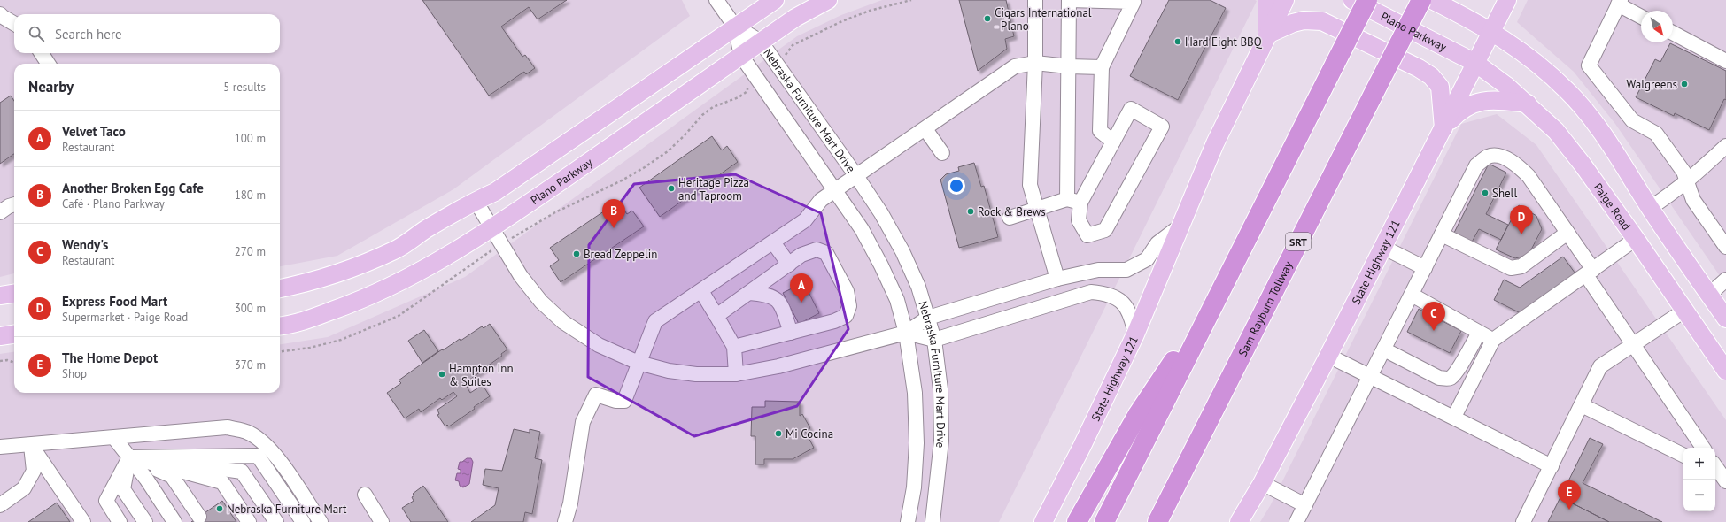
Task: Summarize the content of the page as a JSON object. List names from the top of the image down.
{
  "streets": {
    "highway": ["SRT", "Sam Rayburn Tollway"],
    "main road": ["Plano Parkway", "Paige Road", "State Highway 121"],
    "street": ["Nebraska Furniture Mart Drive"]
  },
  "crossings": [
    ["Plano Parkway", "Nebraska Furniture Mart Drive"],
    ["Plano Parkway", "Paige Road"],
    ["Plano Parkway", "State Highway 121"],
    ["Paige Road", "State Highway 121"]
  ],
  "places": [
    "Cigars International - Plano",
    "Hard Eight BBQ",
    "Walgreens",
    "Heritage Pizza and Taproom",
    "Shell",
    "Rock & Brews",
    "Bread Zeppelin",
    "Hampton Inn & Suites",
    "Mi Cocina",
    "Nebraska Furniture Mart"
  ],
  "north": "bottom right",
  "page": {
    "search": "Search here",
    "heading": ["Nearby", "5 results"],
    "list": [
      {
        "mark": "A",
        "name": "Velvet Taco",
        "note": "Restaurant",
        "value": "100 m"
      },
      {
        "mark": "B",
        "name": "Another Broken Egg Cafe",
        "note": "Café · Plano Parkway",
        "value": "180 m"
      },
      {
        "mark": "C",
        "name": "Wendy's",
        "note": "Restaurant",
        "value": "270 m"
      },
      {
        "mark": "D",
        "name": "Express Food Mart",
        "note": "Supermarket · Paige Road",
        "value": "300 m"
      },
      {
        "mark": "E",
        "name": "The Home Depot",
        "note": "Shop",
        "value": "370 m"
      }
    ],
    "pins": [
      "B",
      "D",
      "A",
      "C",
      "E"
    ],
    "map_buttons": ["+", "−"]
  }
}
